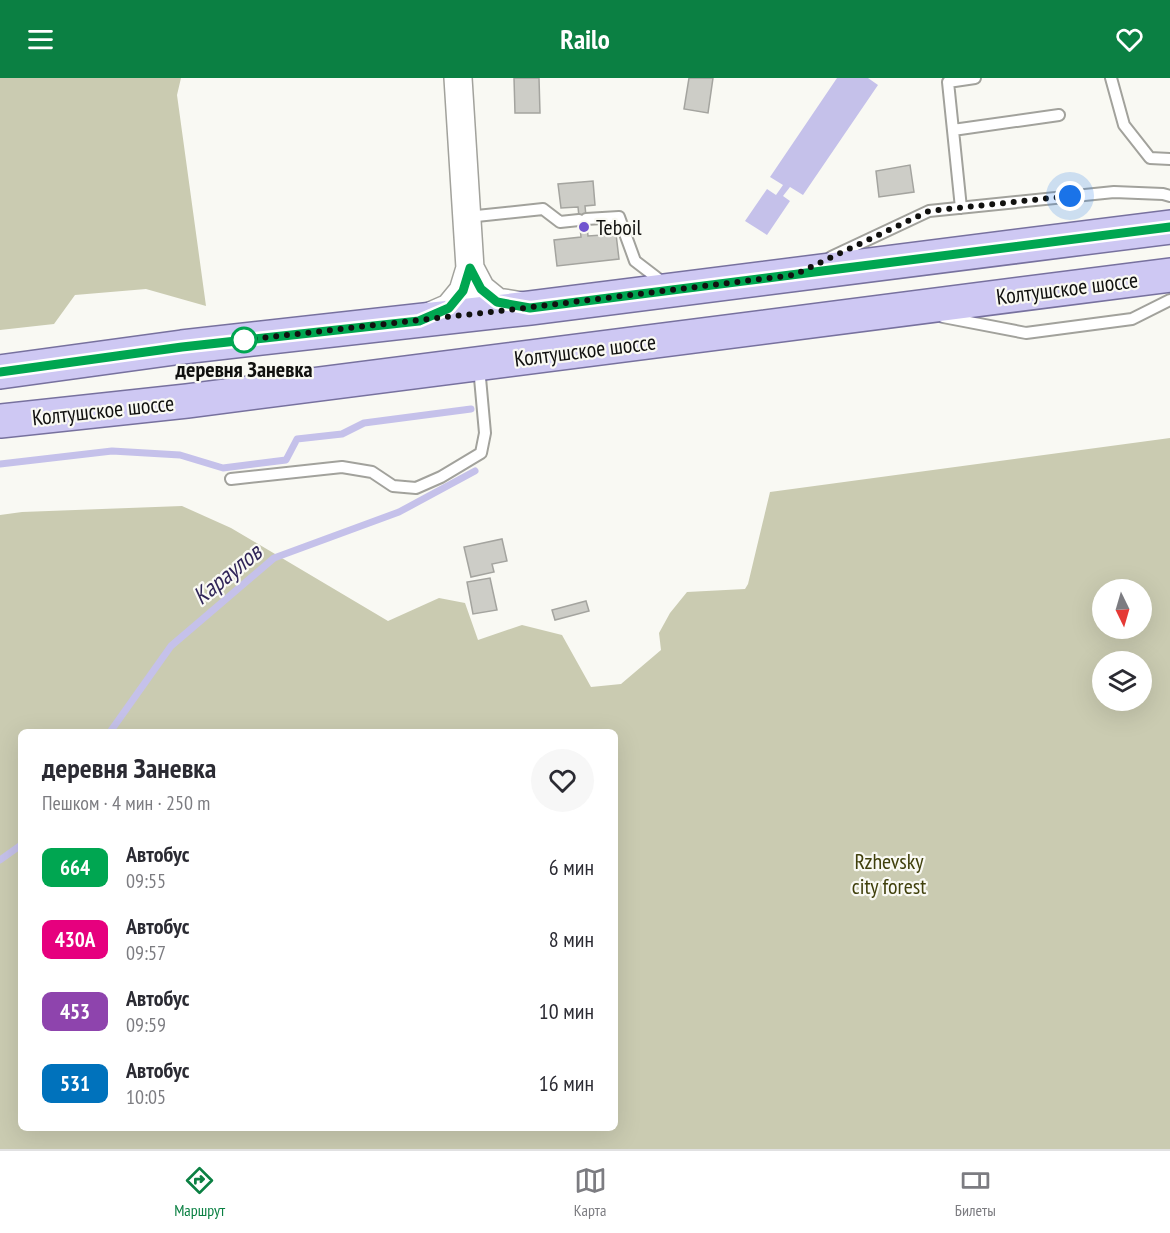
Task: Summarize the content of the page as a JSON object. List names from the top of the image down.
{
  "streets": {
    "main road": ["Колтушское шоссе"]
  },
  "water": ["Караулов"],
  "parks": ["Rzhevsky city forest"],
  "places": ["Teboil", "деревня Заневка"],
  "lines": ["bus line 664"],
  "north": "bottom",
  "page": {
    "header": "Railo",
    "heading": ["деревня Заневка", "Пешком · 4 мин · 250 m"],
    "list": [
      {
        "mark": "664",
        "name": "Автобус",
        "note": "09:55",
        "value": "6 мин"
      },
      {
        "mark": "430А",
        "name": "Автобус",
        "note": "09:57",
        "value": "8 мин"
      },
      {
        "mark": "453",
        "name": "Автобус",
        "note": "09:59",
        "value": "10 мин"
      },
      {
        "mark": "531",
        "name": "Автобус",
        "note": "10:05",
        "value": "16 мин"
      }
    ],
    "tabs": ["Маршрут", "Карта", "Билеты"]
  }
}
